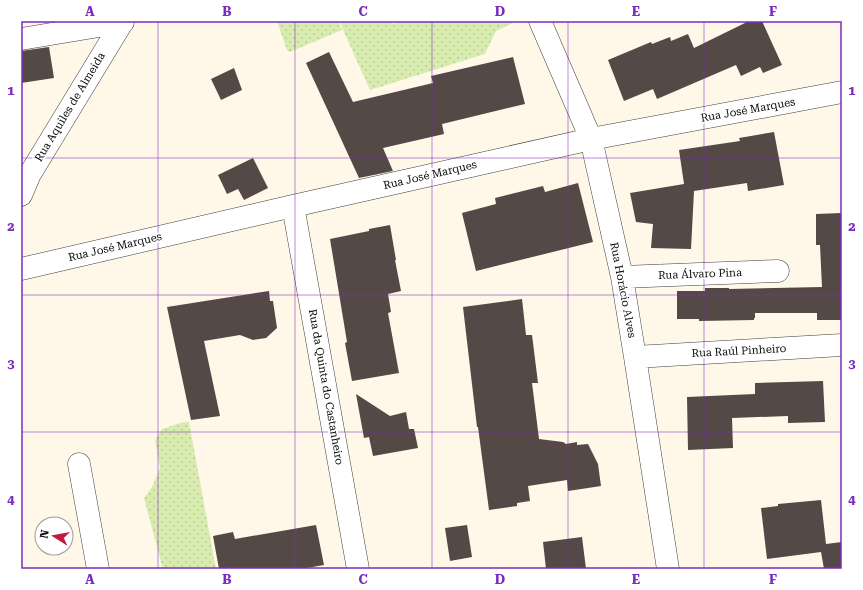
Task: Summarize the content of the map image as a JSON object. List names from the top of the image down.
{
  "streets": {
    "street": [
      "Rua Aquiles de Almeida",
      "Rua José Marques",
      "Rua Álvaro Pina",
      "Rua Horácio Alves",
      "Rua Raúl Pinheiro",
      "Rua da Quinta do Castanheiro"
    ]
  },
  "crossings": [
    ["Rua José Marques", "Rua Horácio Alves"],
    ["Rua José Marques", "Rua da Quinta do Castanheiro"],
    ["Rua Álvaro Pina", "Rua Horácio Alves"],
    ["Rua Horácio Alves", "Rua Raúl Pinheiro"]
  ],
  "north": "left",
  "grid": {
    "columns": [
      "A",
      "B",
      "C",
      "D",
      "E",
      "F"
    ],
    "rows": [
      "1",
      "2",
      "3",
      "4"
    ]
  }
}
